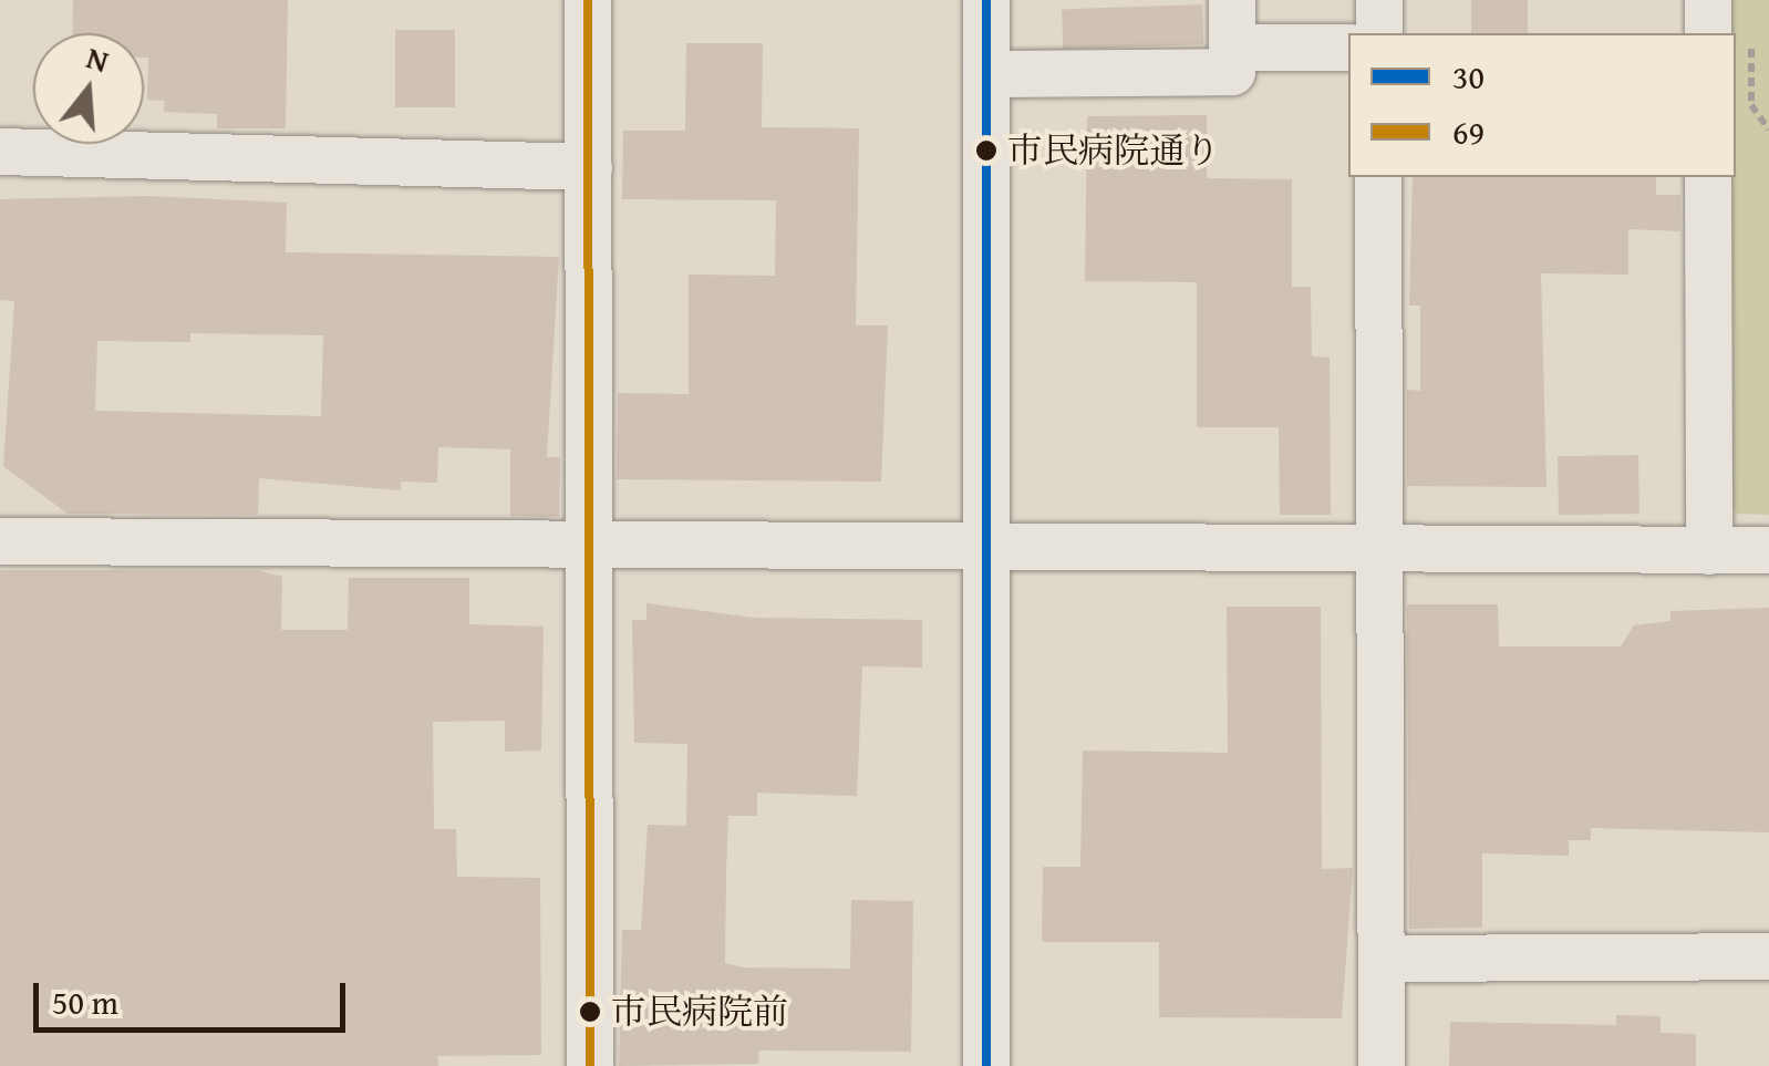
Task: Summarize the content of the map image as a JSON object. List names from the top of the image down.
{
  "places": ["市民病院通り", "市民病院前"],
  "lines": ["transit line 30", "transit line 69"],
  "legend": ["30", "69"],
  "scale_bar": "50 m",
  "north": "top"
}
